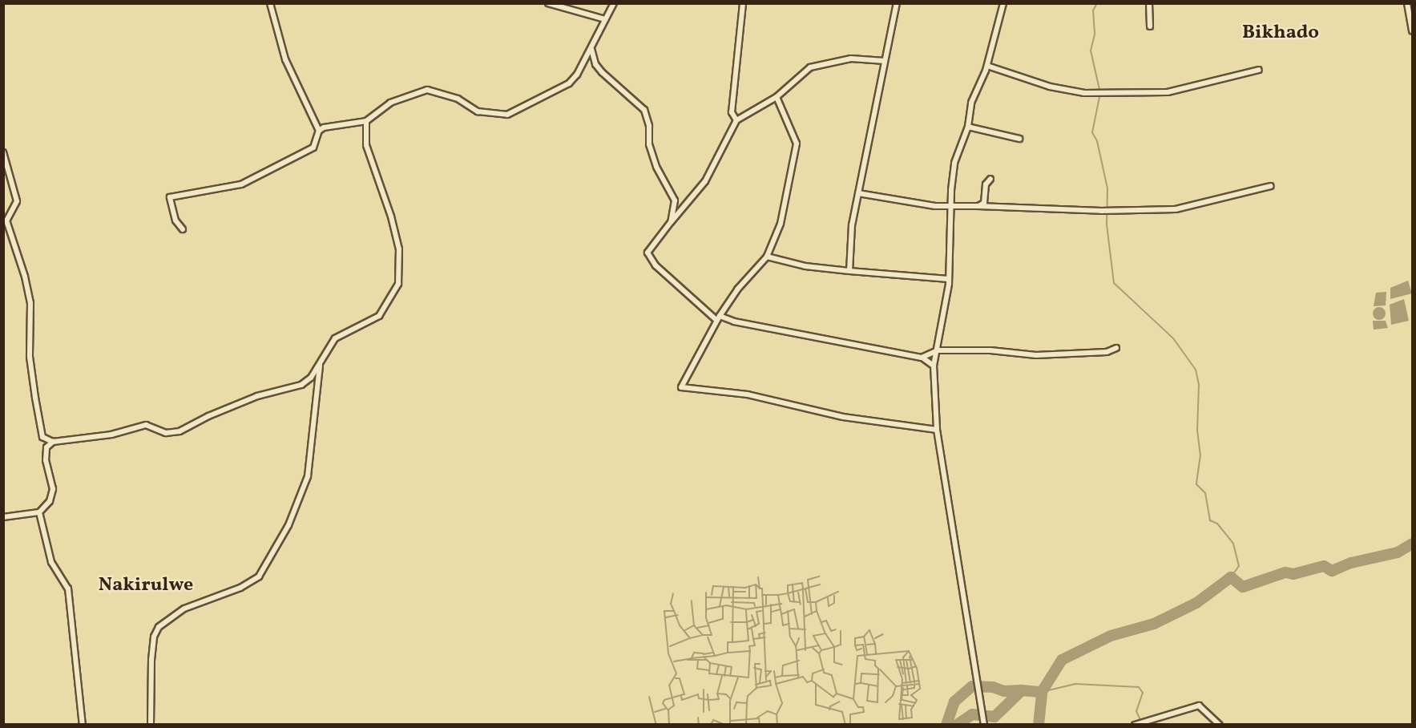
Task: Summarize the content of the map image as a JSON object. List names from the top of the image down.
{
  "districts": ["Bikhado", "Nakirulwe"]
}
